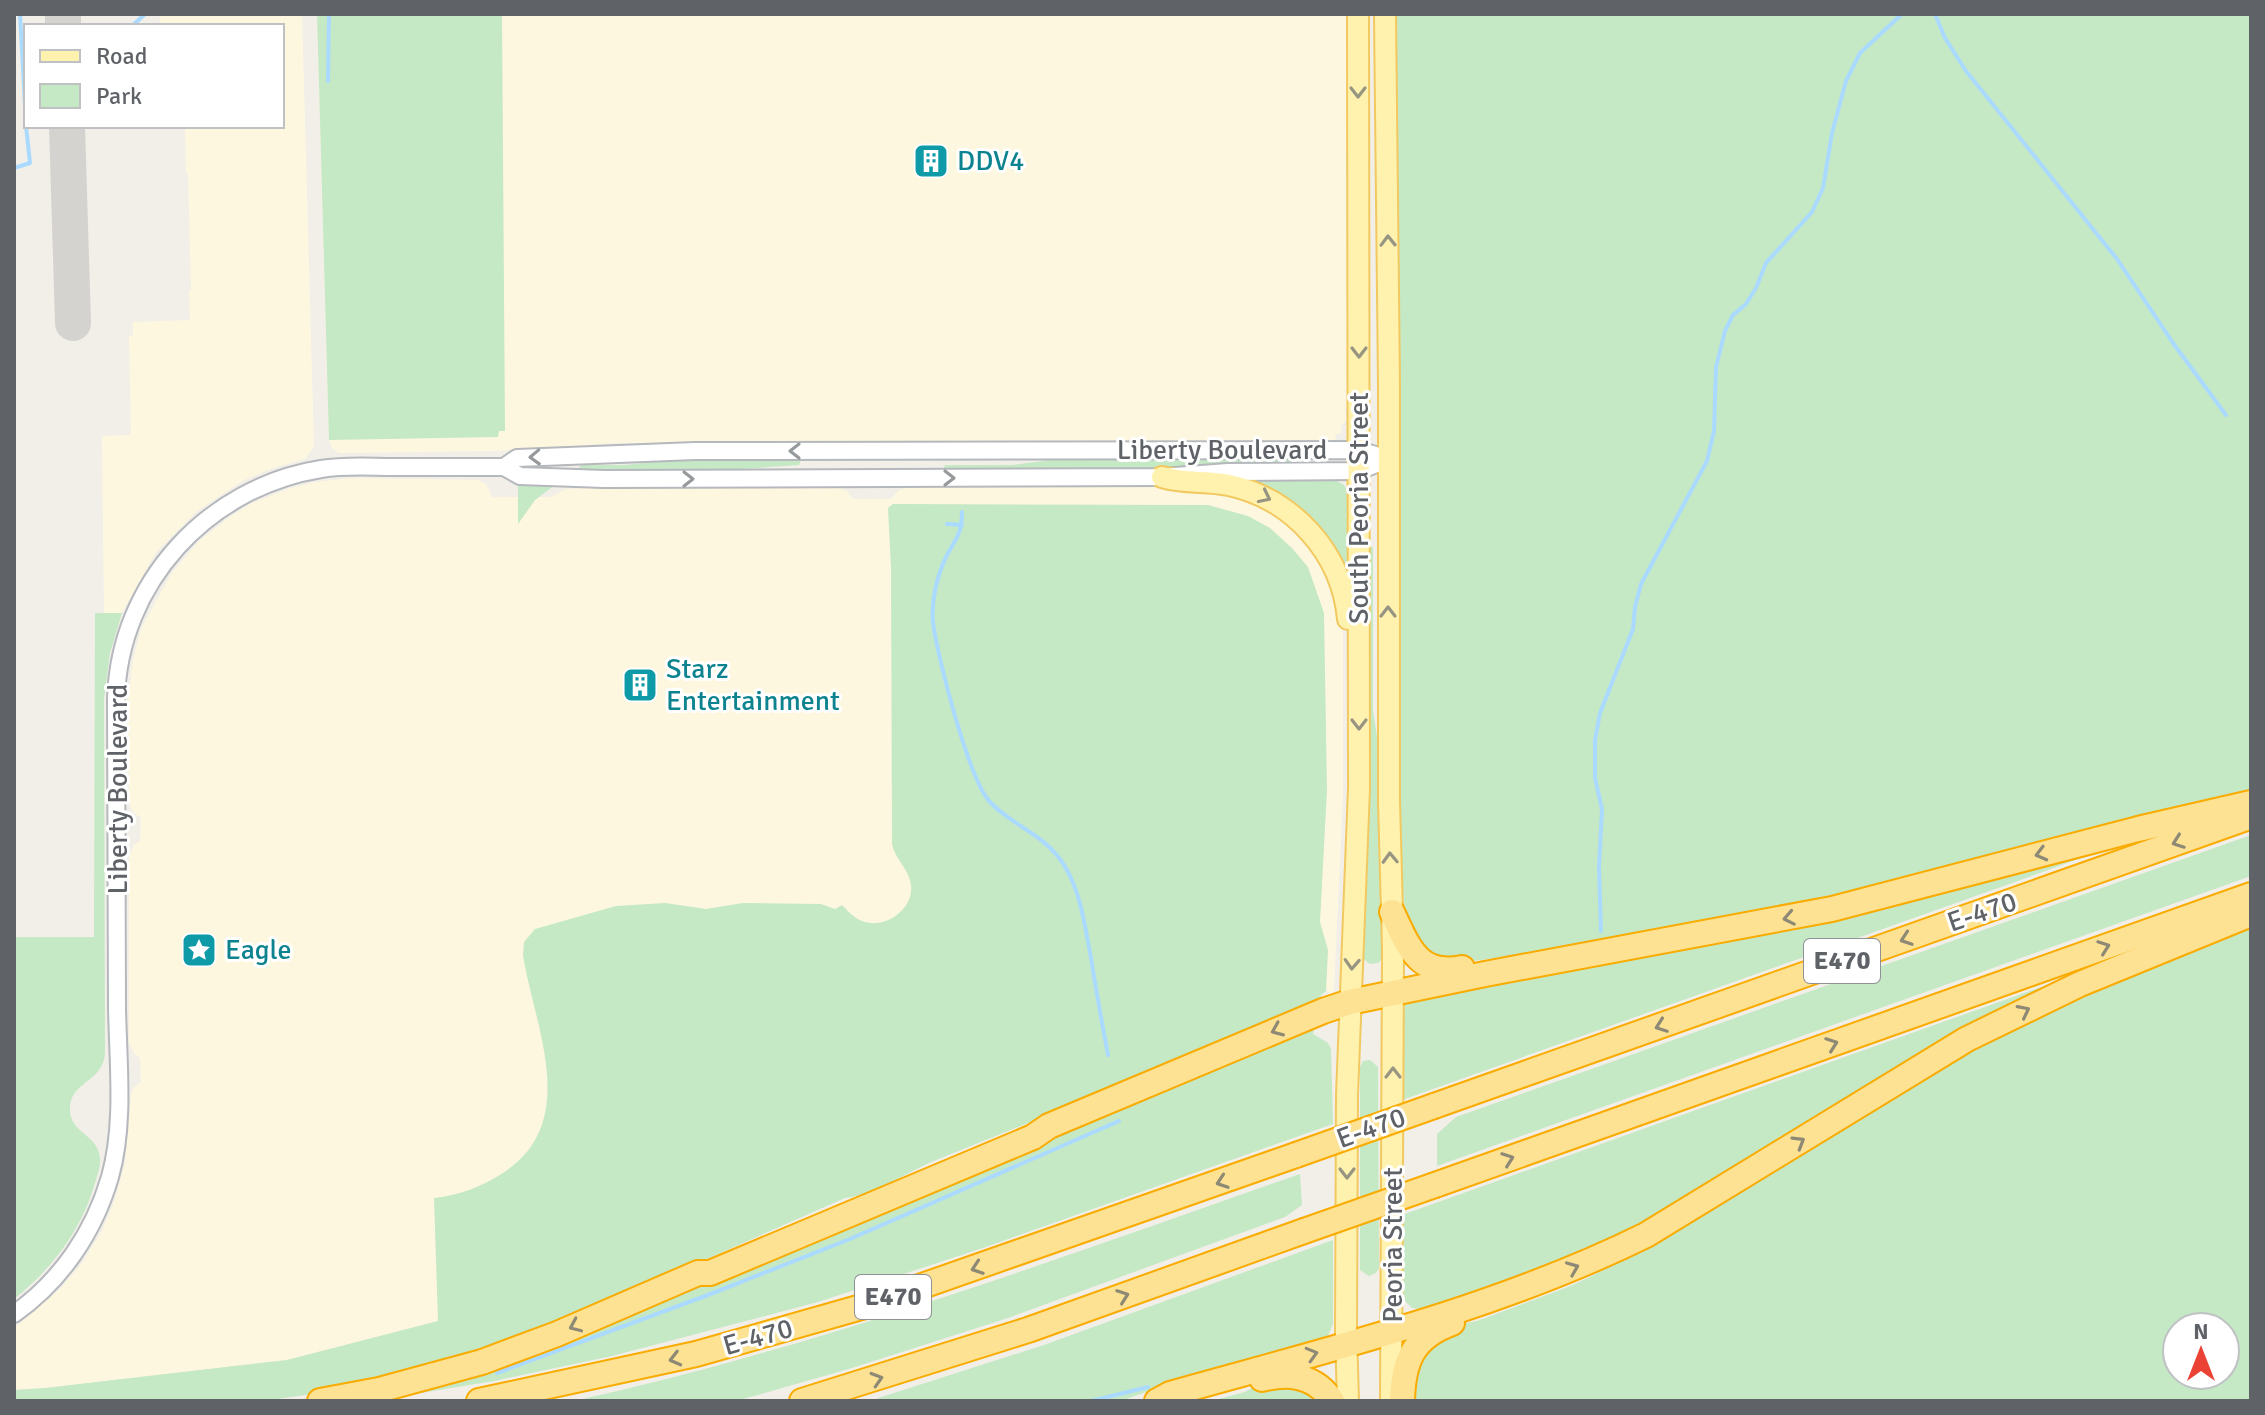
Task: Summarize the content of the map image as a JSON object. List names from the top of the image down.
{
  "streets": {
    "highway": ["E-470", "E470"],
    "main road": ["South Peoria Street", "Peoria Street"],
    "street": ["Liberty Boulevard"]
  },
  "crossings": [
    ["Liberty Boulevard", "South Peoria Street"],
    ["South Peoria Street", "Peoria Street"]
  ],
  "places": {
    "building": ["DDV4", "Starz Entertainment"],
    "place": ["Eagle"]
  },
  "legend": ["Road", "Park"],
  "north": "top"
}
